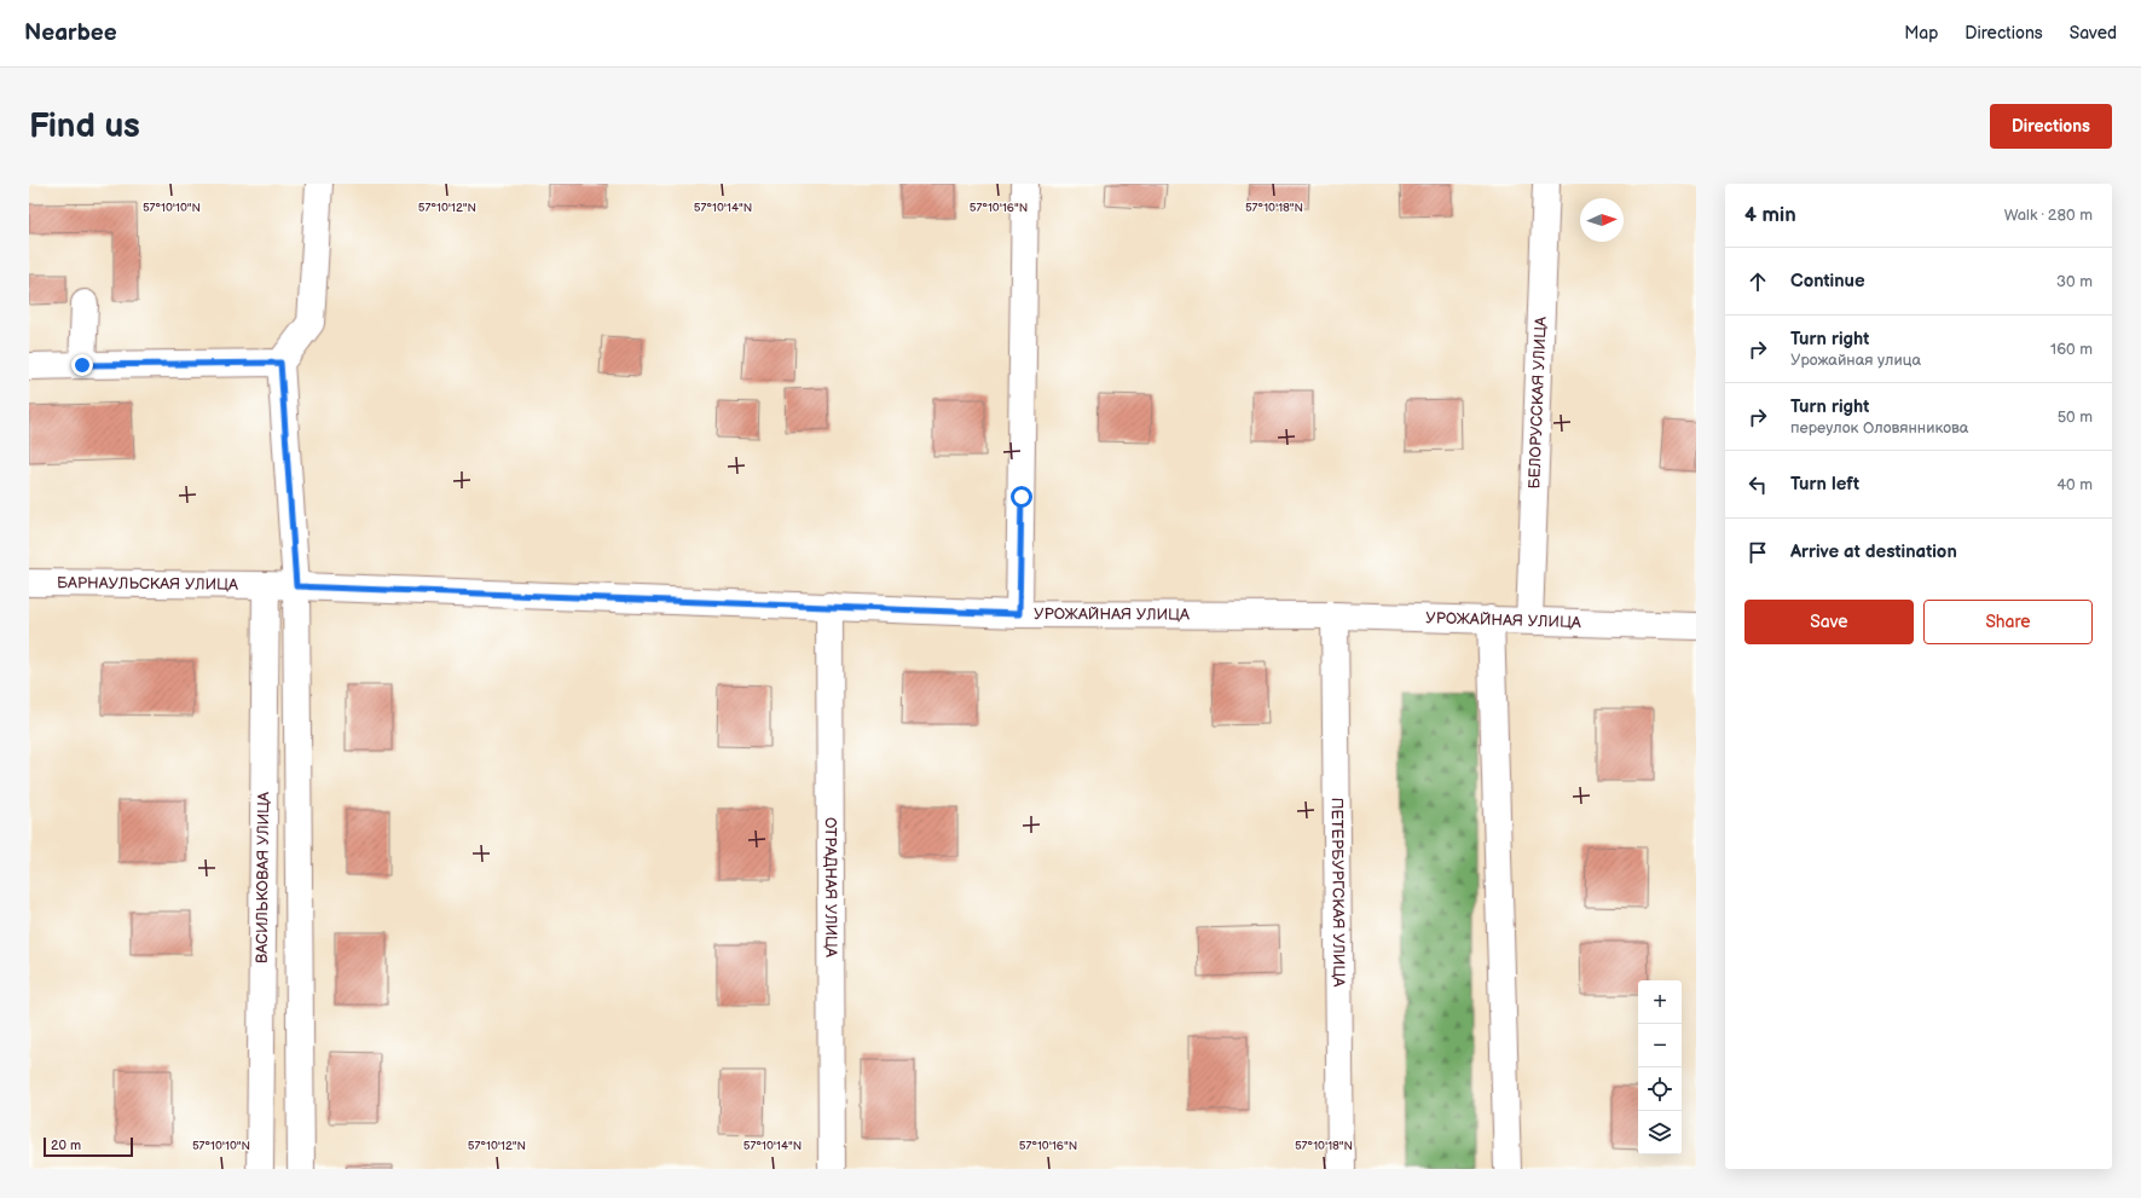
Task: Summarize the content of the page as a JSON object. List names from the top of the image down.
{
  "streets": {
    "street": [
      "БЕЛОРУССКАЯ УЛИЦА",
      "БАРНАУЛЬСКАЯ УЛИЦА",
      "УРОЖАЙНАЯ УЛИЦА",
      "ВАСИЛЬКОВАЯ УЛИЦА",
      "ОТРАДНАЯ УЛИЦА",
      "ПЕТЕРБУРГСКАЯ УЛИЦА"
    ]
  },
  "crossings": [
    ["БЕЛОРУССКАЯ УЛИЦА", "УРОЖАЙНАЯ УЛИЦА"],
    ["БАРНАУЛЬСКАЯ УЛИЦА", "УРОЖАЙНАЯ УЛИЦА"],
    ["БАРНАУЛЬСКАЯ УЛИЦА", "ВАСИЛЬКОВАЯ УЛИЦА"],
    ["УРОЖАЙНАЯ УЛИЦА", "ВАСИЛЬКОВАЯ УЛИЦА"],
    ["УРОЖАЙНАЯ УЛИЦА", "ОТРАДНАЯ УЛИЦА"],
    ["УРОЖАЙНАЯ УЛИЦА", "ПЕТЕРБУРГСКАЯ УЛИЦА"]
  ],
  "scale_bar": "20 m",
  "north": "right",
  "page": {
    "header": "Nearbee",
    "nav": ["Map", "Directions", "Saved"],
    "buttons": [
      "Directions",
      ["Save", "Share"]
    ],
    "title": "Find us",
    "heading": ["4 min", "Walk · 280 m"],
    "list": [
      ["Continue", "30 m"],
      ["Turn right", "Урожайная улица", "160 m"],
      ["Turn right", "переулок Оловянникова", "50 m"],
      ["Turn left", "40 m"],
      "Arrive at destination"
    ],
    "map_buttons": ["+", "−"],
    "scale": "20 m"
  },
  "coordinates": [
    "57°10'10\"N",
    "57°10'12\"N",
    "57°10'14\"N",
    "57°10'16\"N",
    "57°10'18\"N"
  ]
}
